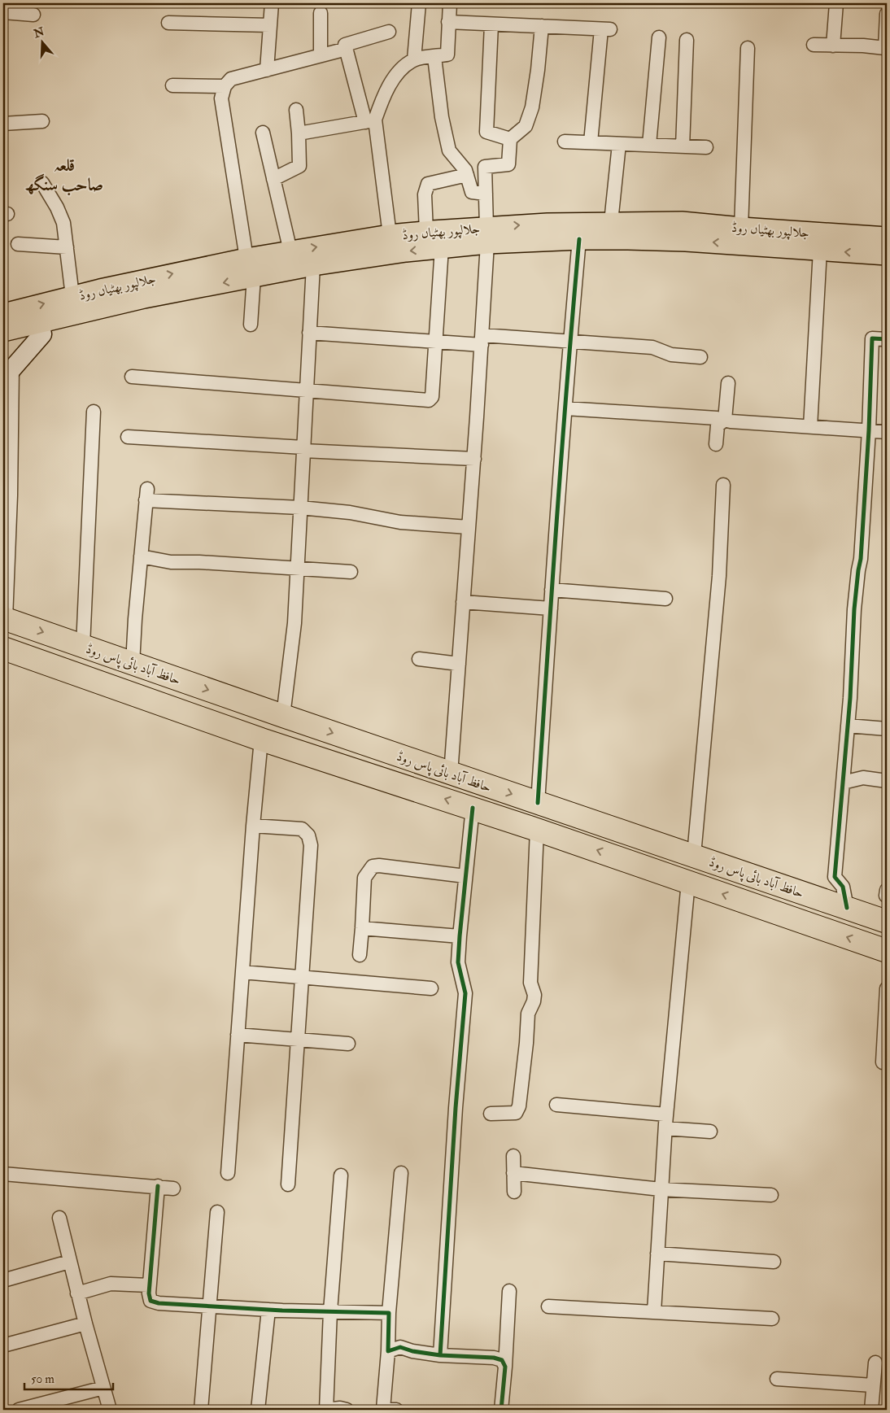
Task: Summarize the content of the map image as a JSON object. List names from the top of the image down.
{
  "streets": {
    "highway": ["حافظ آباد بائی پاس روڈ"],
    "main road": ["جلالپور بھٹیاں روڈ"]
  },
  "districts": ["قلعہ صاحب سنگھ"],
  "scale_bar": "50 m",
  "north": "top"
}
